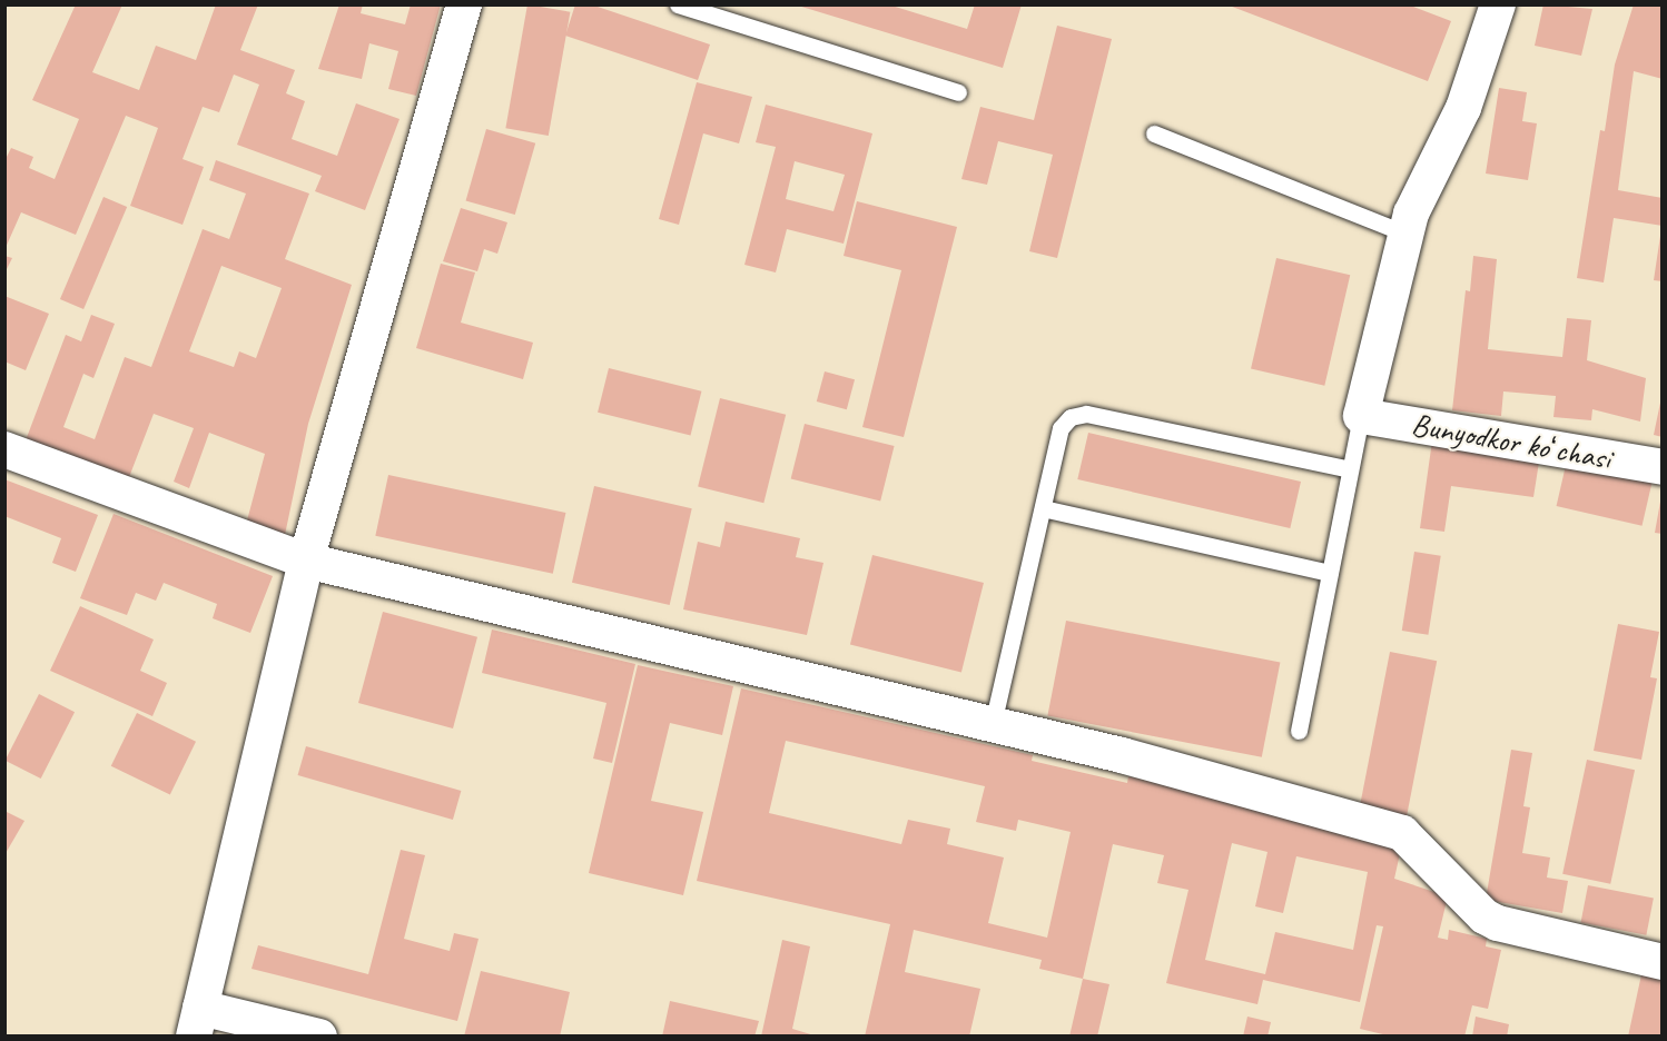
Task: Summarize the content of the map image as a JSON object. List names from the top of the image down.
{
  "streets": {
    "street": ["Bunyodkor koʻchasi"]
  }
}
